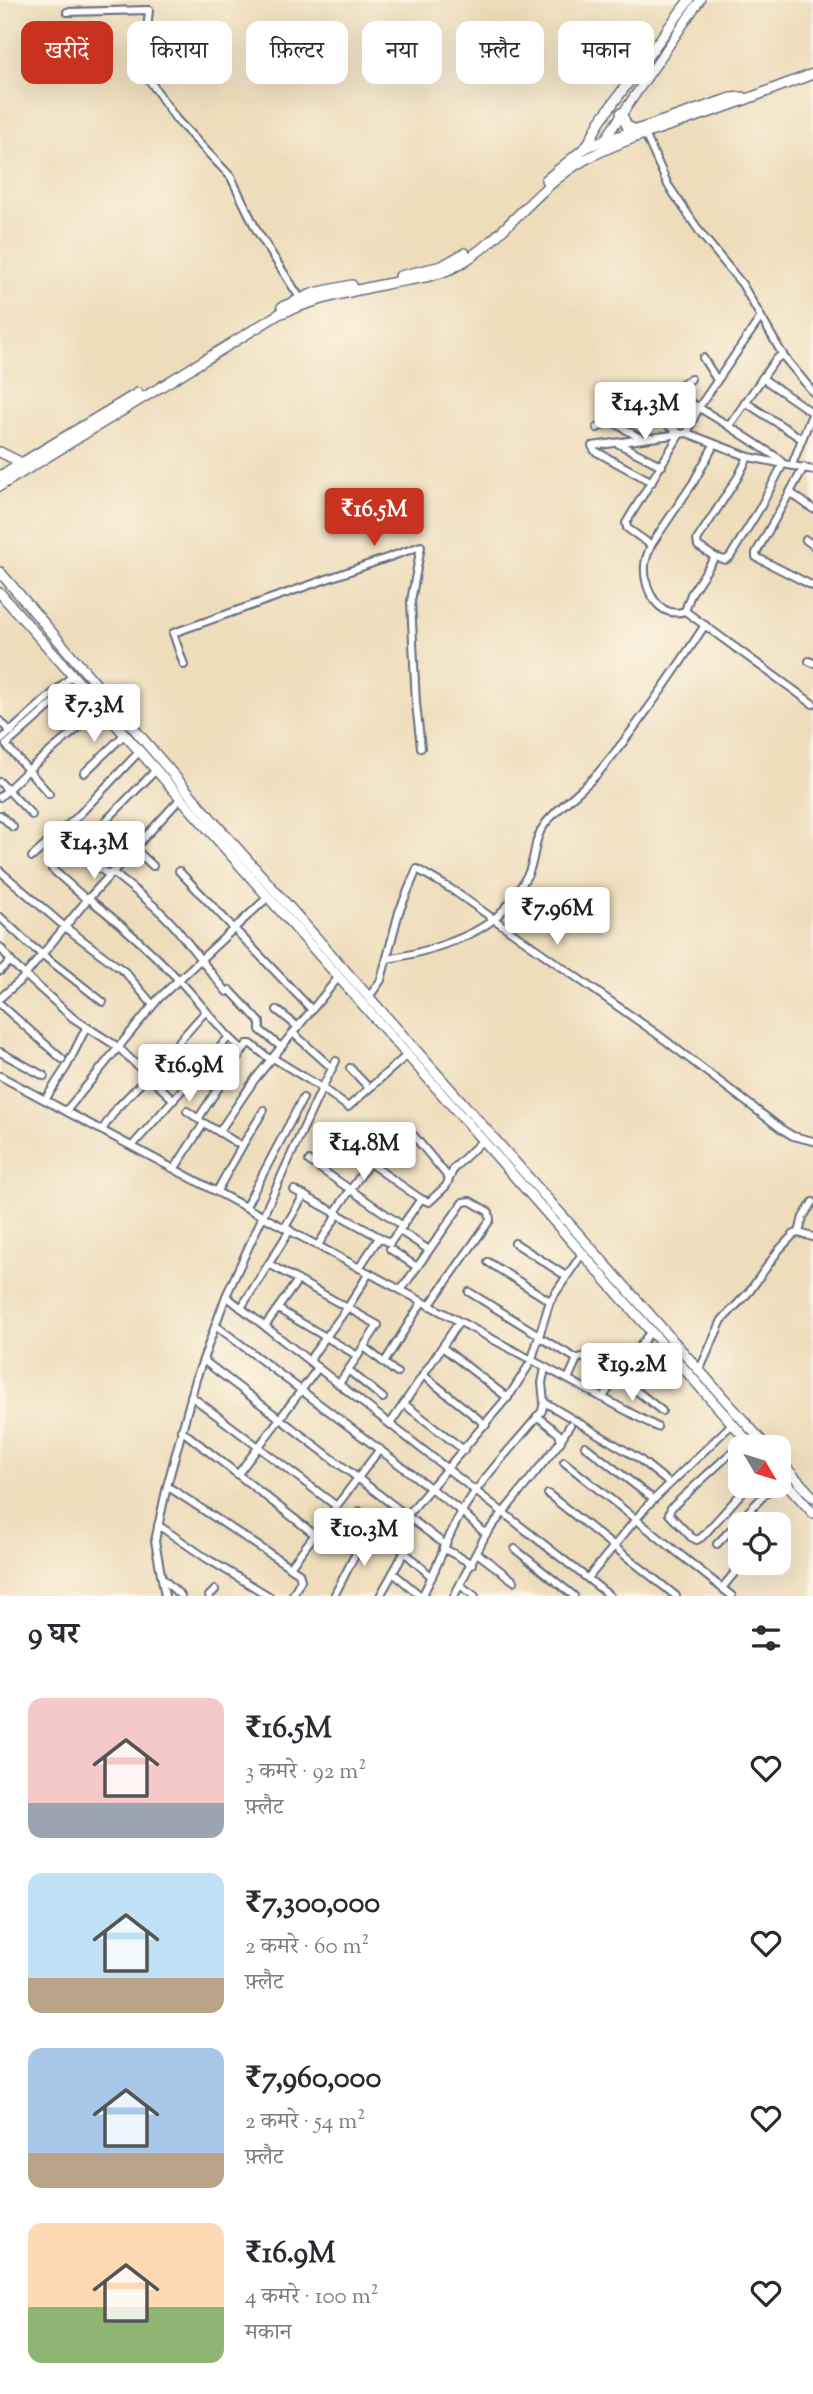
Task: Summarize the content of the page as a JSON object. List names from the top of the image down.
{
  "north": "bottom right",
  "page": {
    "chip": [
      "खरीदें",
      "किराया",
      "फ़िल्टर",
      "नया",
      "फ़्लैट",
      "मकान"
    ],
    "price": [
      "₹14.3M",
      "₹16.5M",
      "₹7.3M",
      "₹14.3M",
      "₹7.96M",
      "₹16.9M",
      "₹14.8M",
      "₹19.2M",
      "₹10.3M"
    ],
    "heading": "9 घर",
    "list": [
      {
        "name": "₹16.5M",
        "note": "3 कमरे · 92 m² · फ़्लैट"
      },
      {
        "name": "₹7,300,000",
        "note": "2 कमरे · 60 m² · फ़्लैट"
      },
      {
        "name": "₹7,960,000",
        "note": "2 कमरे · 54 m² · फ़्लैट"
      },
      {
        "name": "₹16.9M",
        "note": "4 कमरे · 100 m² · मकान"
      }
    ]
  }
}
